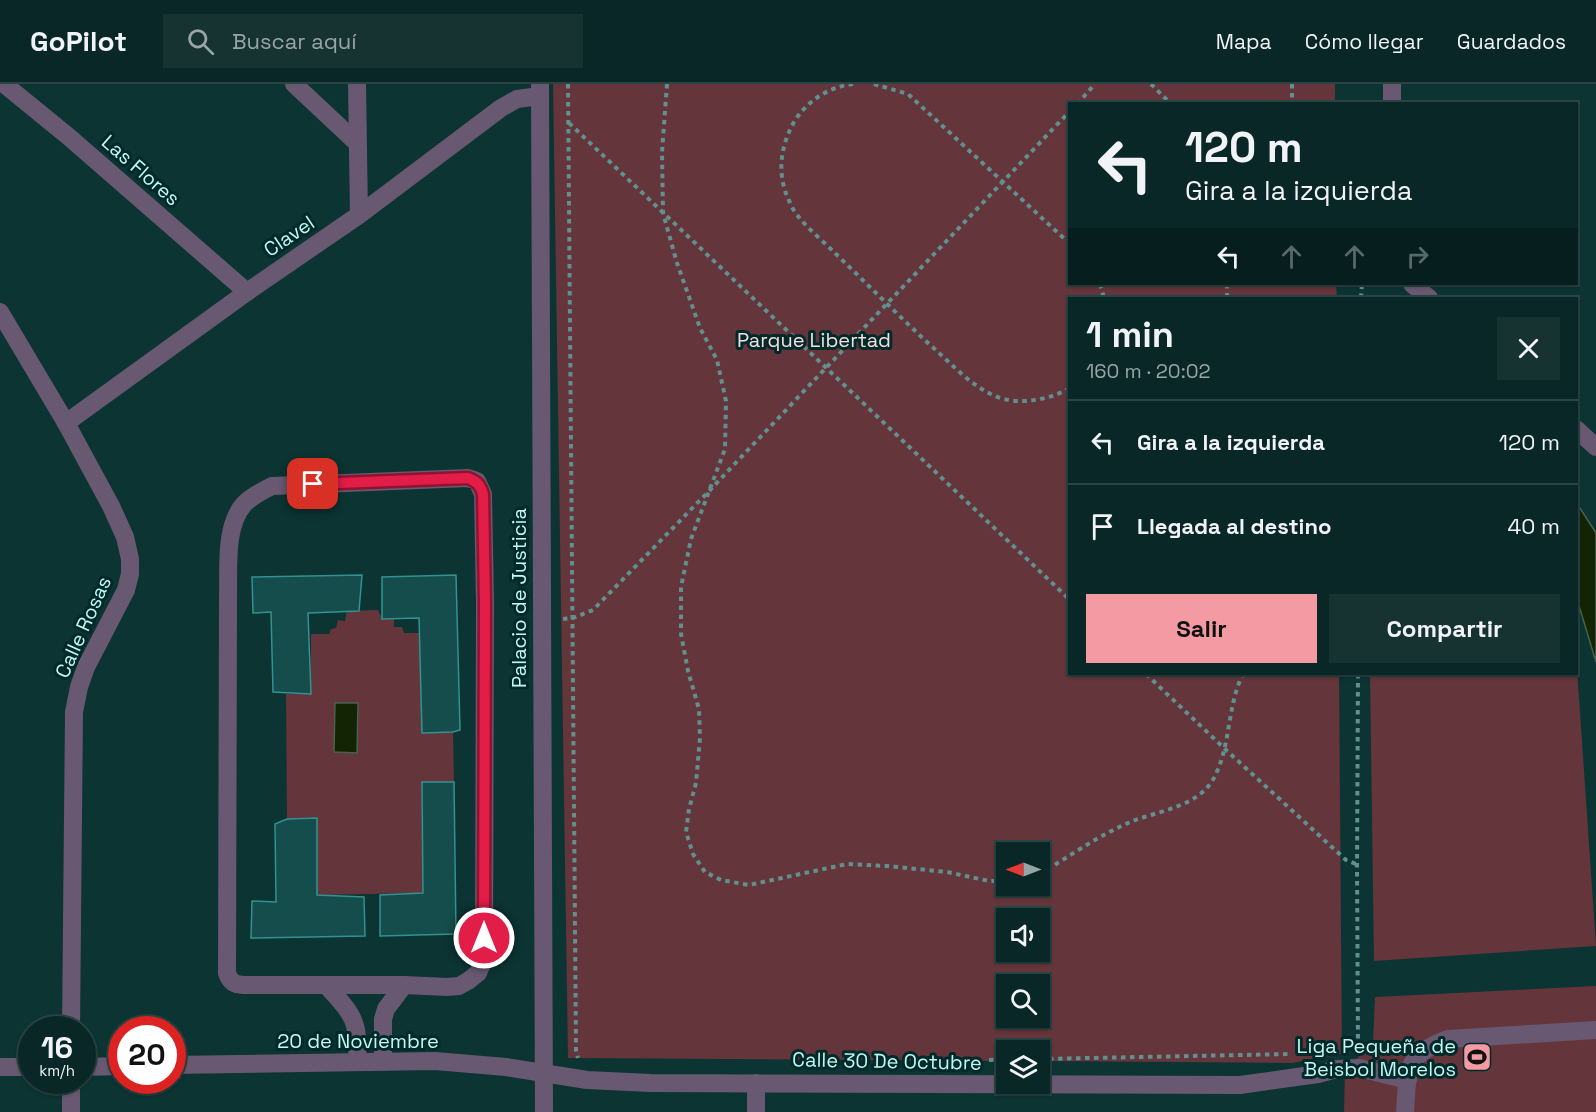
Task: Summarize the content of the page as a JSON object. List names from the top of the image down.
{
  "streets": {
    "street": [
      "Las Flores",
      "Clavel",
      "Palacio de Justicia",
      "Calle Rosas",
      "20 de Noviembre",
      "Calle 30 De Octubre"
    ]
  },
  "crossings": [
    ["Las Flores", "Clavel"],
    ["Clavel", "Palacio de Justicia"],
    ["Clavel", "Calle Rosas"],
    ["Palacio de Justicia", "20 de Noviembre"],
    ["Palacio de Justicia", "Calle 30 De Octubre"],
    ["20 de Noviembre", "Calle 30 De Octubre"]
  ],
  "parks": ["Parque Libertad"],
  "places": {
    "sports": ["Liga Pequeña de Beisbol Morelos"]
  },
  "north": "left",
  "page": {
    "header": "GoPilot",
    "search": "Buscar aquí",
    "nav": ["Mapa", "Cómo llegar", "Guardados"],
    "turn": ["120 m", "Gira a la izquierda"],
    "heading": ["1 min", "160 m · 20:02"],
    "list": [
      {
        "name": "Gira a la izquierda",
        "value": "120 m"
      },
      {
        "name": "Llegada al destino",
        "value": "40 m"
      }
    ],
    "buttons": ["Salir", "Compartir"],
    "speed": "16 km/h",
    "limit": "20"
  }
}
